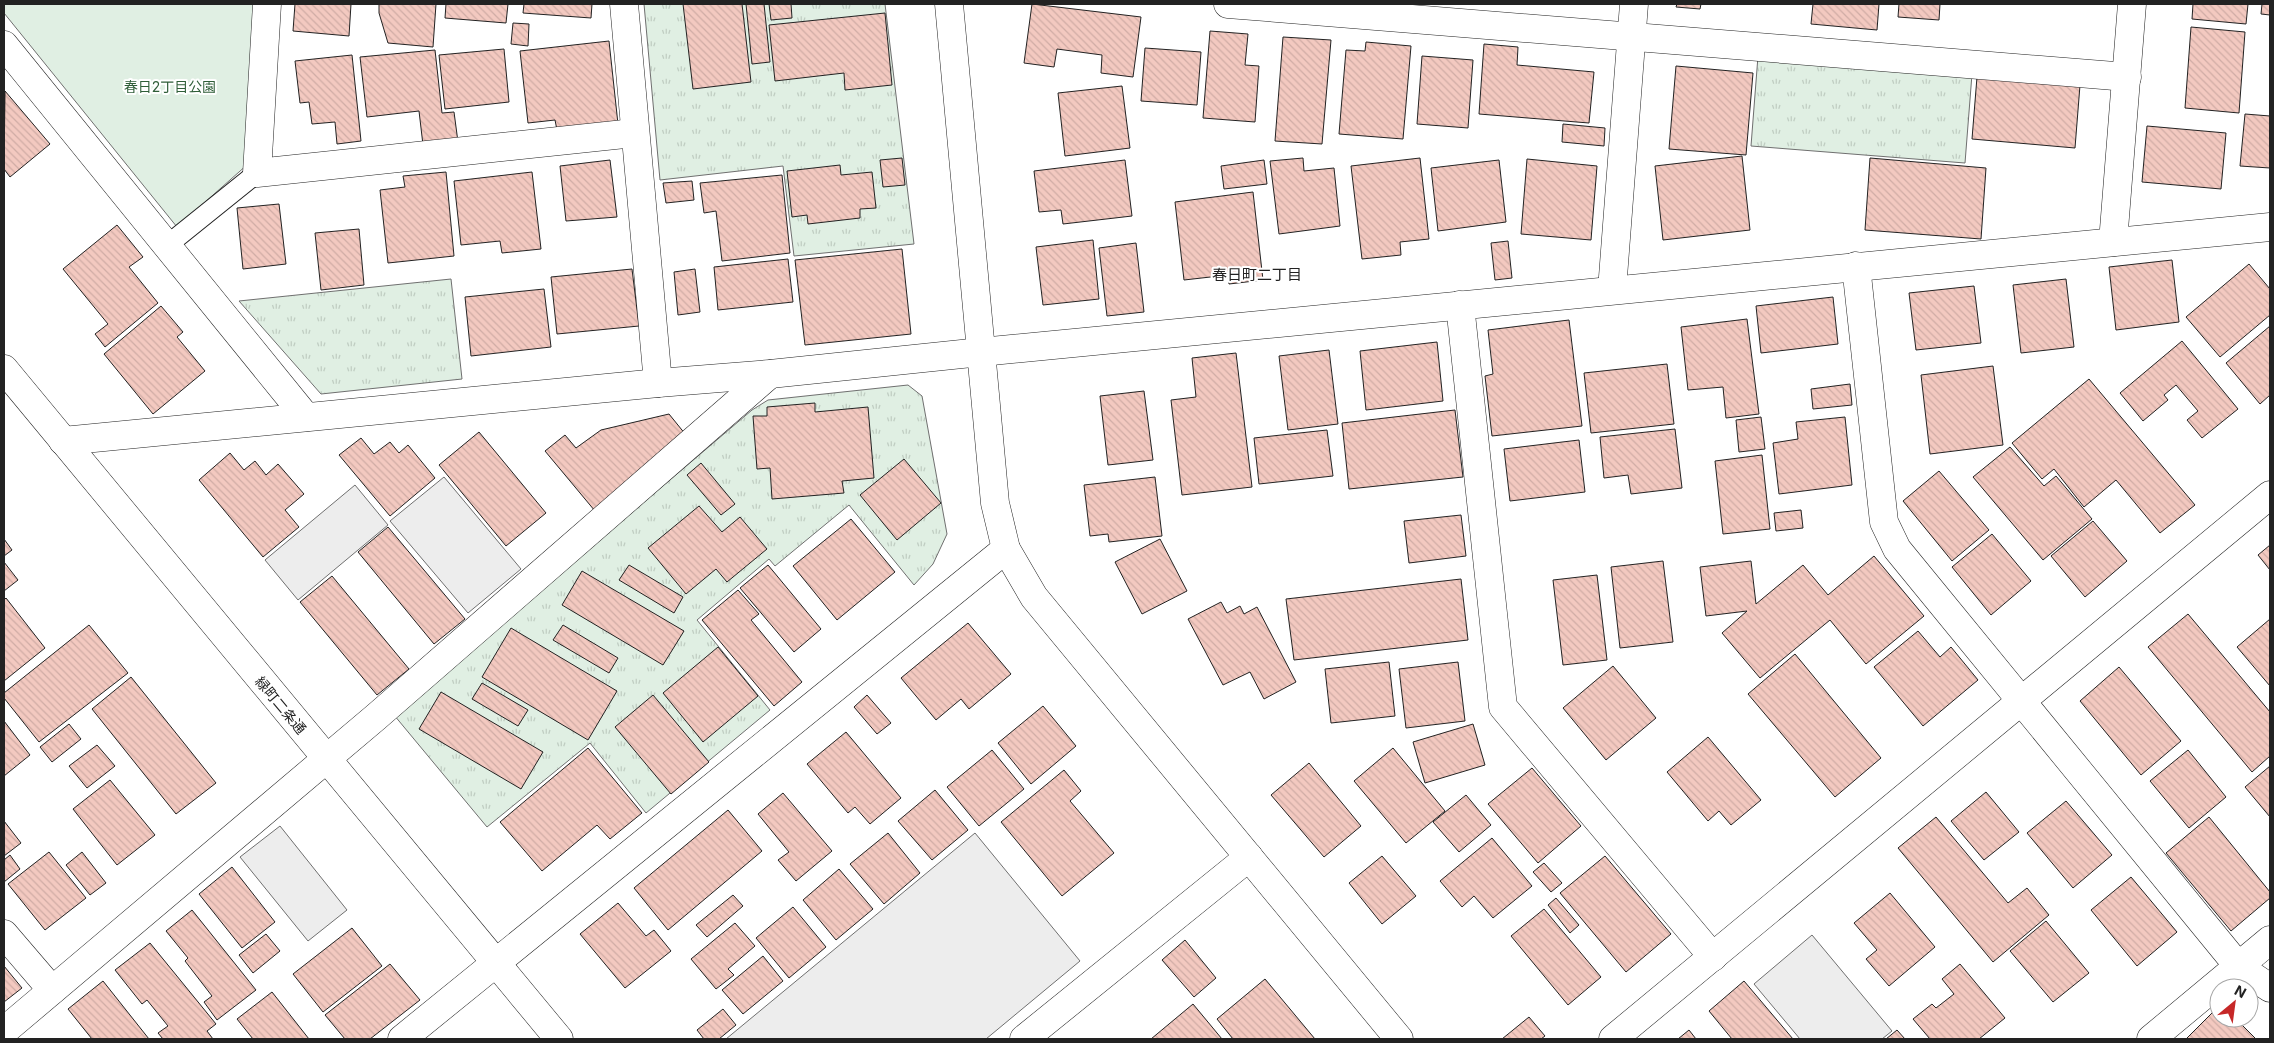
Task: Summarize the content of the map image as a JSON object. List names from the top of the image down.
{
  "streets": {
    "street": ["緑町二条通"]
  },
  "districts": ["春日町二丁目"],
  "parks": ["春日2丁目公園"],
  "north": "top right"
}
